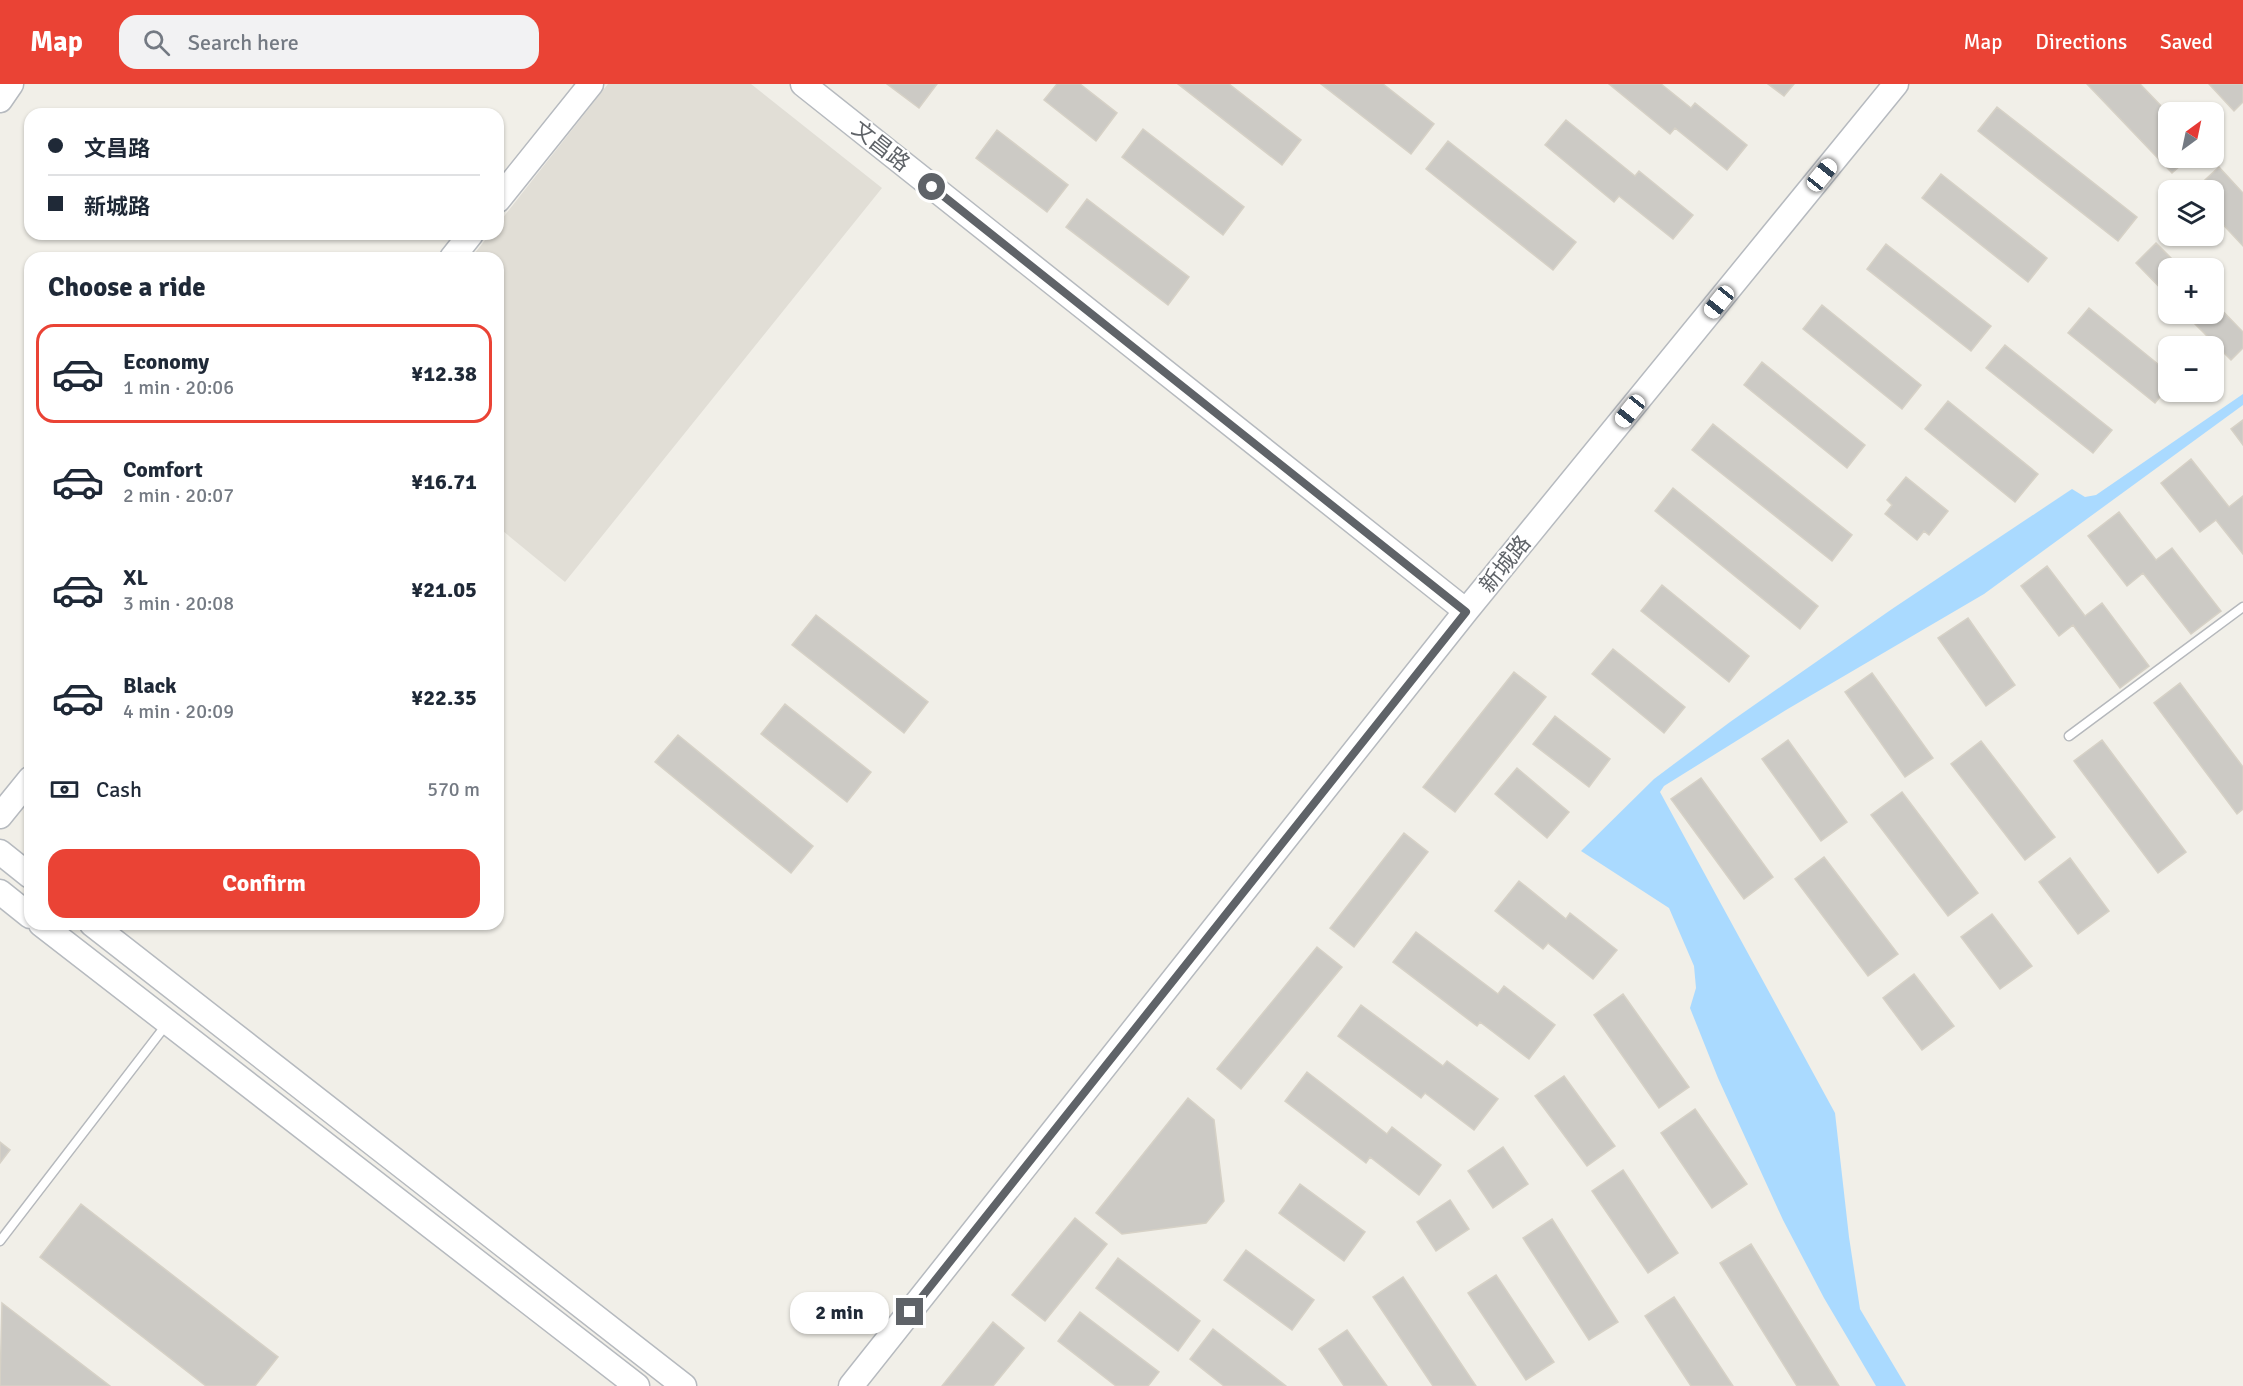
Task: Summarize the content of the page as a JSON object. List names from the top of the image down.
{
  "streets": {
    "street": ["文昌路", "新城路"]
  },
  "crossings": [
    ["文昌路", "新城路"]
  ],
  "north": "top right",
  "page": {
    "header": "Map",
    "search": "Search here",
    "nav": ["Map", "Directions", "Saved"],
    "map_buttons": ["+", "−"],
    "banner": ["文昌路", "新城路"],
    "heading": "Choose a ride",
    "list": [
      {
        "name": "Economy",
        "note": "1 min · 20:06",
        "value": "¥12.38"
      },
      {
        "name": "Comfort",
        "note": "2 min · 20:07",
        "value": "¥16.71"
      },
      {
        "name": "XL",
        "note": "3 min · 20:08",
        "value": "¥21.05"
      },
      {
        "name": "Black",
        "note": "4 min · 20:09",
        "value": "¥22.35"
      }
    ],
    "pay": ["Cash", "570 m"],
    "buttons": "Confirm",
    "bubble": "2 min"
  }
}
